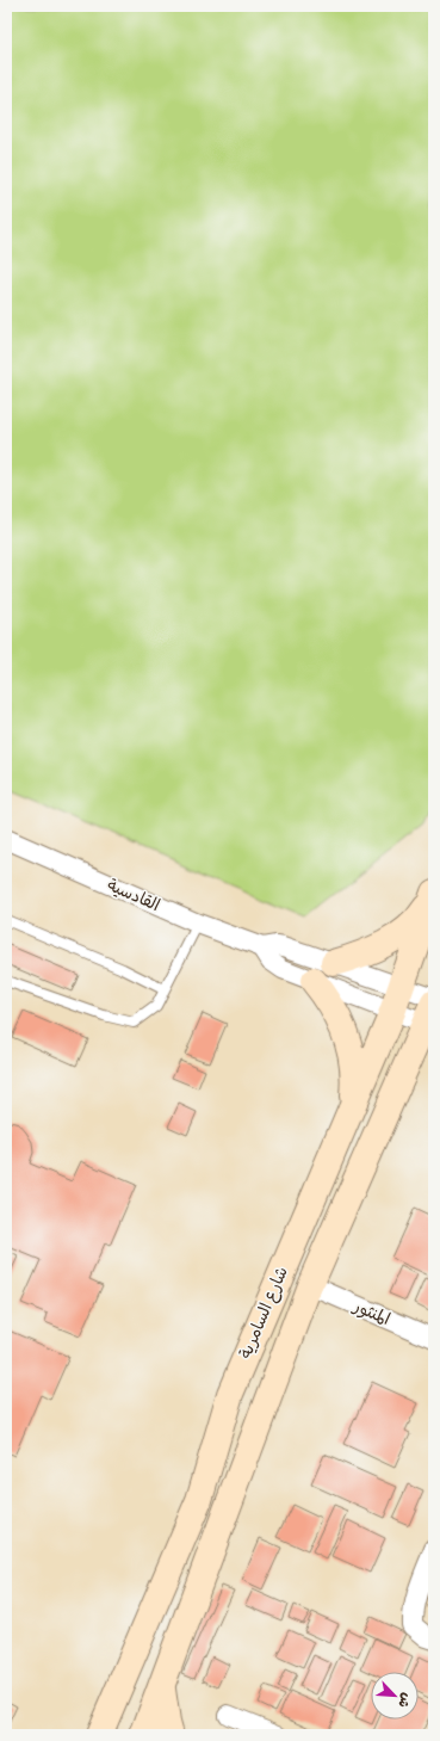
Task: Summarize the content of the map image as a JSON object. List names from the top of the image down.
{
  "streets": {
    "street": ["القادسية", "شارع السامرية", "المنثور"]
  },
  "crossings": [
    ["القادسية", "شارع السامرية"],
    ["شارع السامرية", "المنثور"]
  ],
  "north": "bottom right"
}
